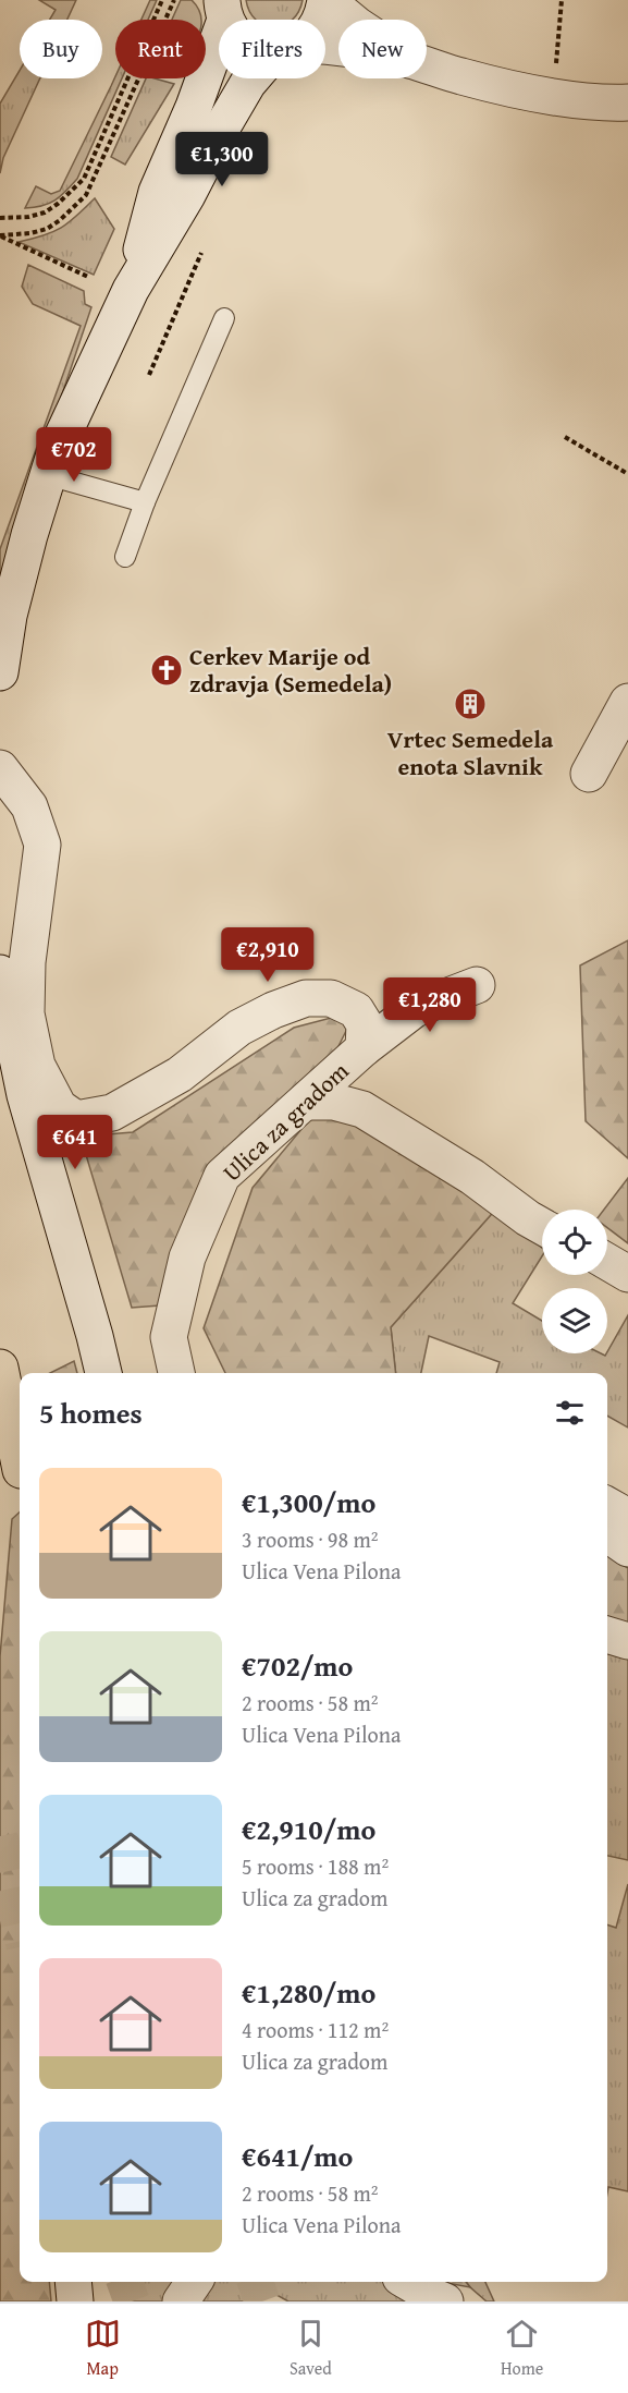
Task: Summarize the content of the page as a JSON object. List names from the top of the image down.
{
  "streets": {
    "street": ["Ulica za gradom"]
  },
  "places": {
    "church": ["Cerkev Marije od zdravja (Semedela)"],
    "building": ["Vrtec Semedela enota Slavnik"]
  },
  "page": {
    "chip": [
      "Buy",
      "Rent",
      "Filters",
      "New"
    ],
    "price": [
      "€1,300",
      "€702",
      "€2,910",
      "€1,280",
      "€641"
    ],
    "heading": "5 homes",
    "list": [
      {
        "name": "€1,300/mo",
        "note": "3 rooms · 98 m² · Ulica Vena Pilona"
      },
      {
        "name": "€702/mo",
        "note": "2 rooms · 58 m² · Ulica Vena Pilona"
      },
      {
        "name": "€2,910/mo",
        "note": "5 rooms · 188 m² · Ulica za gradom"
      },
      {
        "name": "€1,280/mo",
        "note": "4 rooms · 112 m² · Ulica za gradom"
      },
      {
        "name": "€641/mo",
        "note": "2 rooms · 58 m² · Ulica Vena Pilona"
      }
    ],
    "tabs": ["Map", "Saved", "Home"]
  }
}
